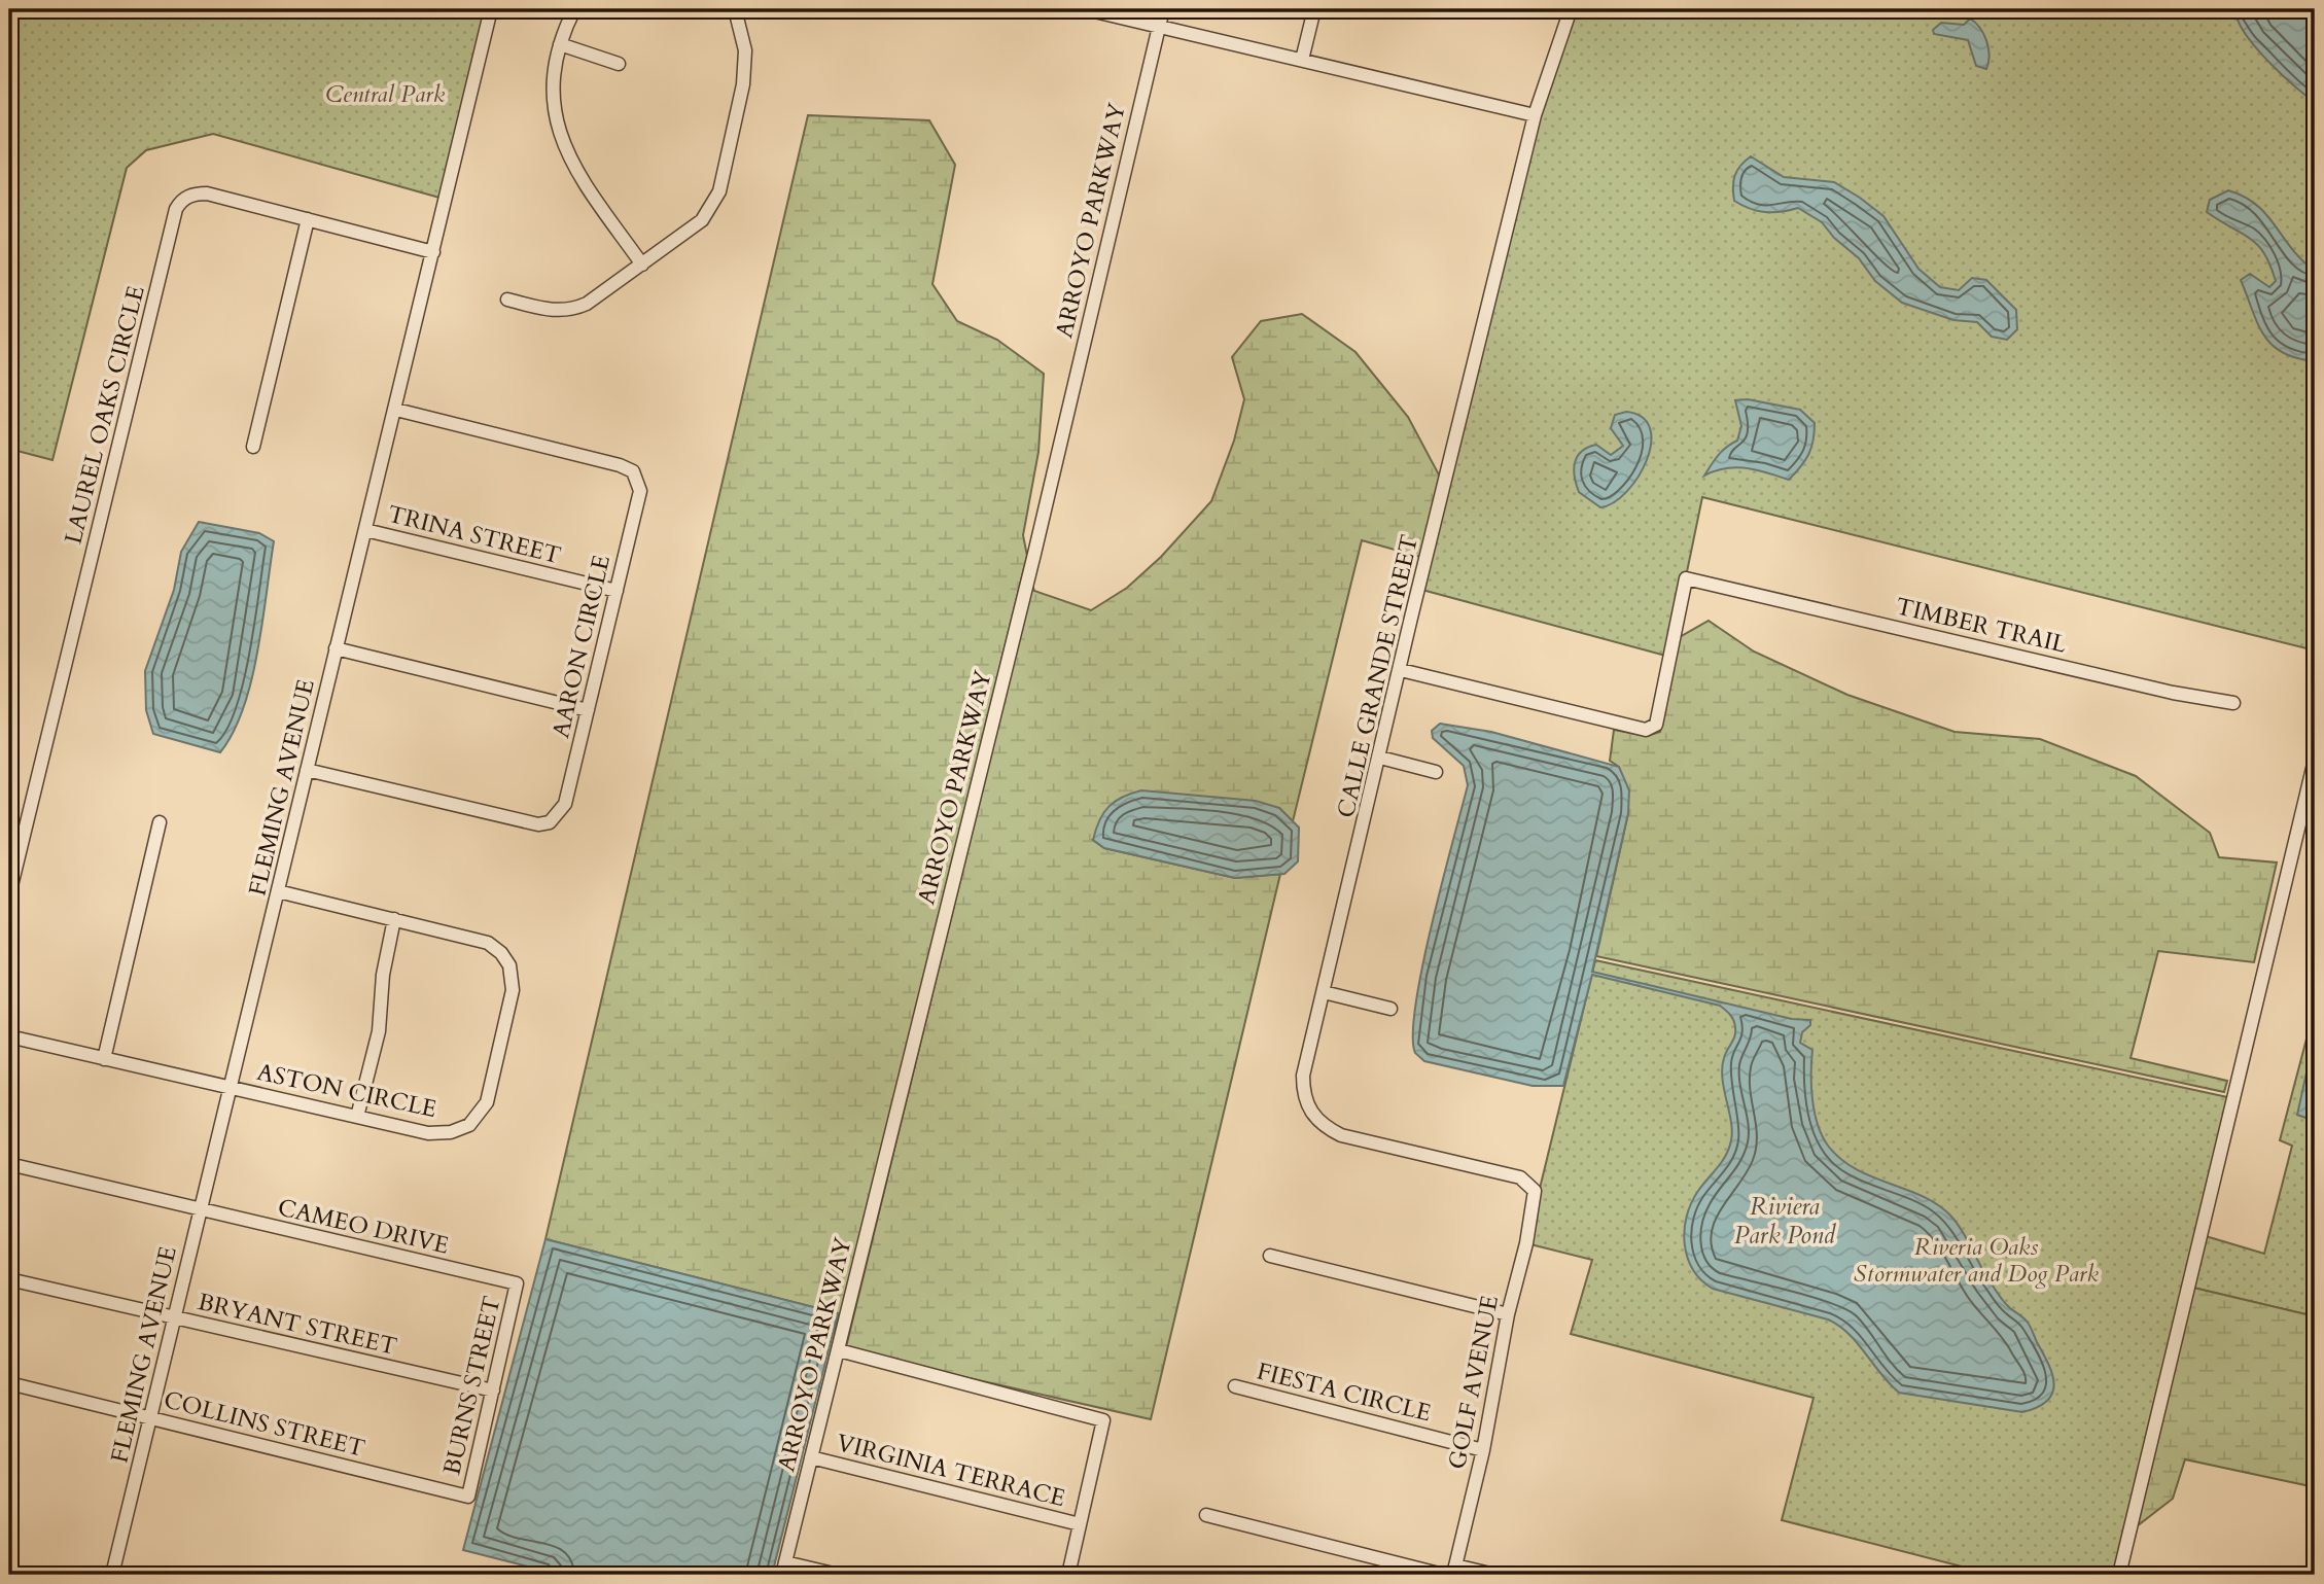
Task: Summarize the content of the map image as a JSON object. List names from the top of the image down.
{
  "streets": {
    "street": [
      "ARROYO PARKWAY",
      "LAUREL OAKS CIRCLE",
      "TRINA STREET",
      "TIMBER TRAIL",
      "AARON CIRCLE",
      "CALLE GRANDE STREET",
      "FLEMING AVENUE",
      "ASTON CIRCLE",
      "CAMEO DRIVE",
      "BRYANT STREET",
      "GOLF AVENUE",
      "BURNS STREET",
      "FIESTA CIRCLE",
      "COLLINS STREET",
      "VIRGINIA TERRACE"
    ]
  },
  "crossings": [
    ["ARROYO PARKWAY", "VIRGINIA TERRACE"],
    ["LAUREL OAKS CIRCLE", "FLEMING AVENUE"],
    ["TRINA STREET", "AARON CIRCLE"],
    ["TRINA STREET", "FLEMING AVENUE"],
    ["TIMBER TRAIL", "CALLE GRANDE STREET"],
    ["AARON CIRCLE", "FLEMING AVENUE"],
    ["CALLE GRANDE STREET", "GOLF AVENUE"],
    ["FLEMING AVENUE", "ASTON CIRCLE"],
    ["FLEMING AVENUE", "CAMEO DRIVE"],
    ["FLEMING AVENUE", "BRYANT STREET"],
    ["FLEMING AVENUE", "COLLINS STREET"],
    ["CAMEO DRIVE", "BURNS STREET"],
    ["BRYANT STREET", "BURNS STREET"],
    ["GOLF AVENUE", "FIESTA CIRCLE"],
    ["BURNS STREET", "COLLINS STREET"]
  ],
  "water": ["Riviera Park Pond"],
  "parks": ["Central Park", "Riveria Oaks Stormwater and Dog Park"]
}
